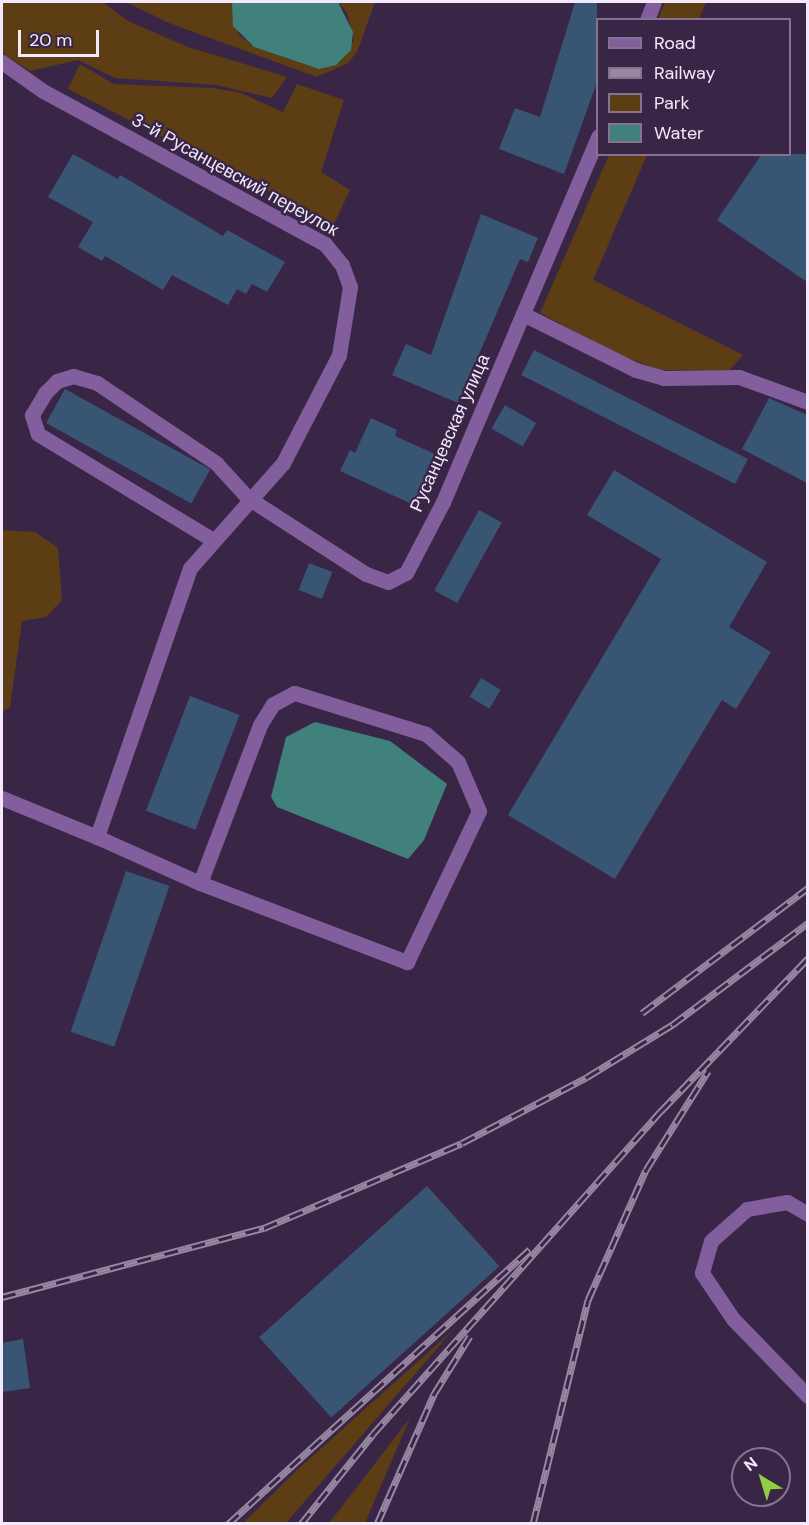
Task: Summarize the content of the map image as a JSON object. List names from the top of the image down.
{
  "streets": {
    "street": ["3-й Русанцевский переулок", "Русанцевская улица"]
  },
  "crossings": [
    ["3-й Русанцевский переулок", "Русанцевская улица"]
  ],
  "legend": [
    "Road",
    "Railway",
    "Park",
    "Water"
  ],
  "scale_bar": "20 m",
  "north": "top left"
}
